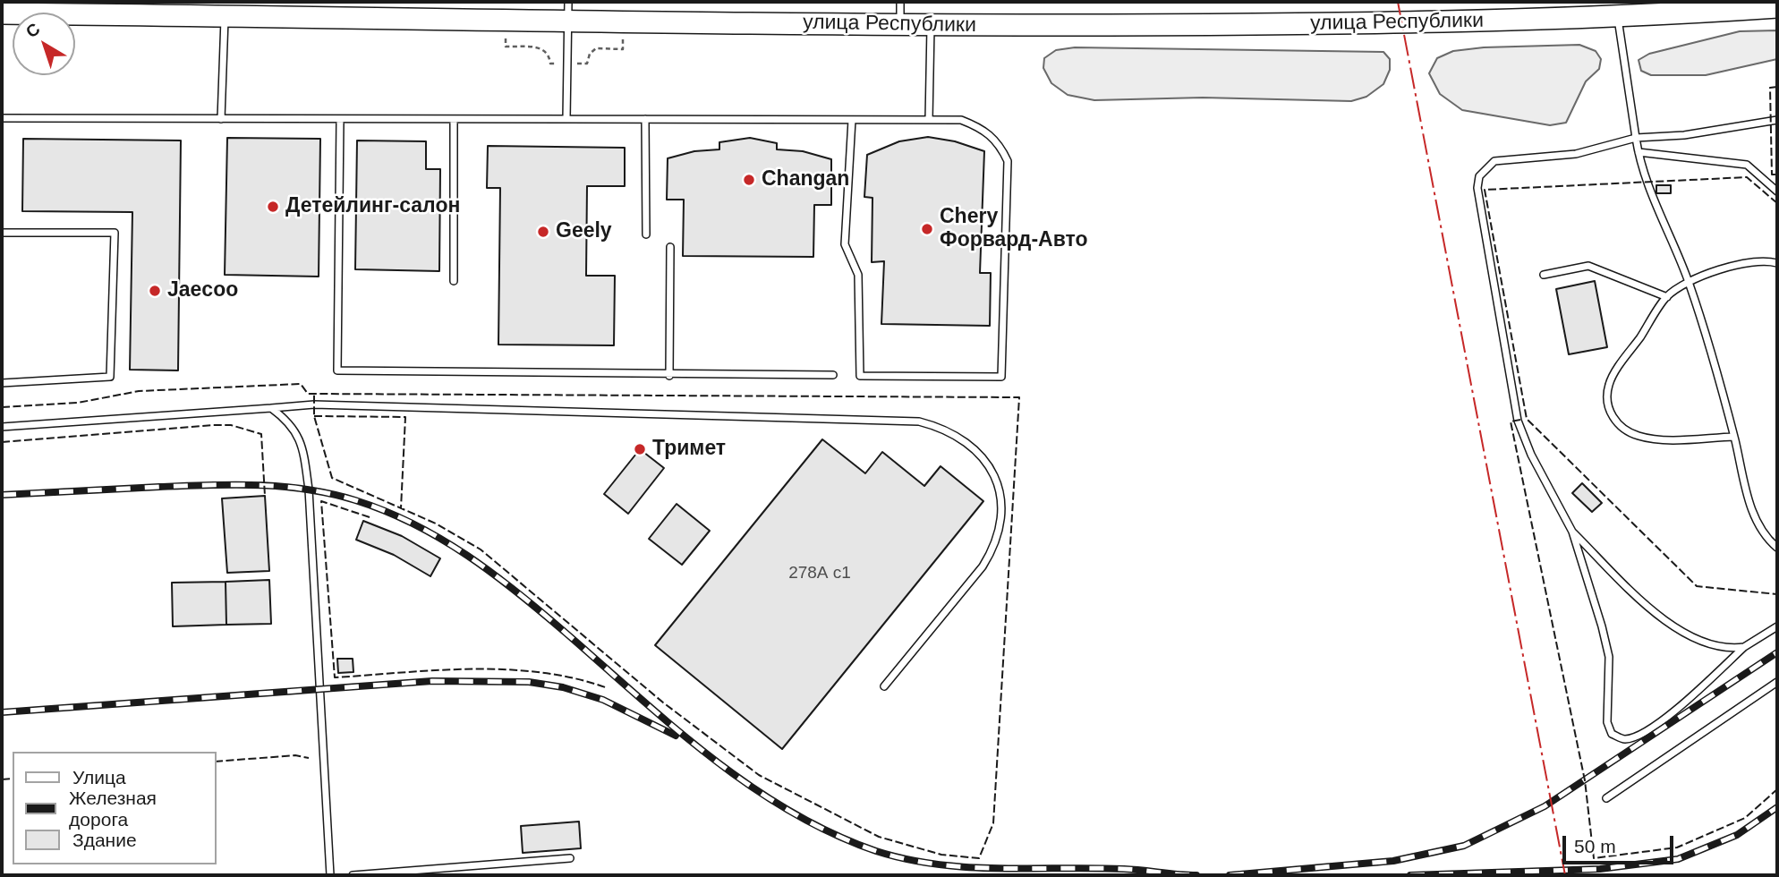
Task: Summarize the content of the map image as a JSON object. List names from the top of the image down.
{
  "streets": {
    "main road": ["улица Республики"]
  },
  "places": [
    "Changan",
    "Детейлинг-салон",
    "Chery Форвард-Авто",
    "Geely",
    "Jaecoo",
    "Тримет"
  ],
  "house_numbers": ["278А с1"],
  "legend": ["Улица", "Железная дорога", "Здание"],
  "scale_bar": "50 m",
  "north": "top left"
}
